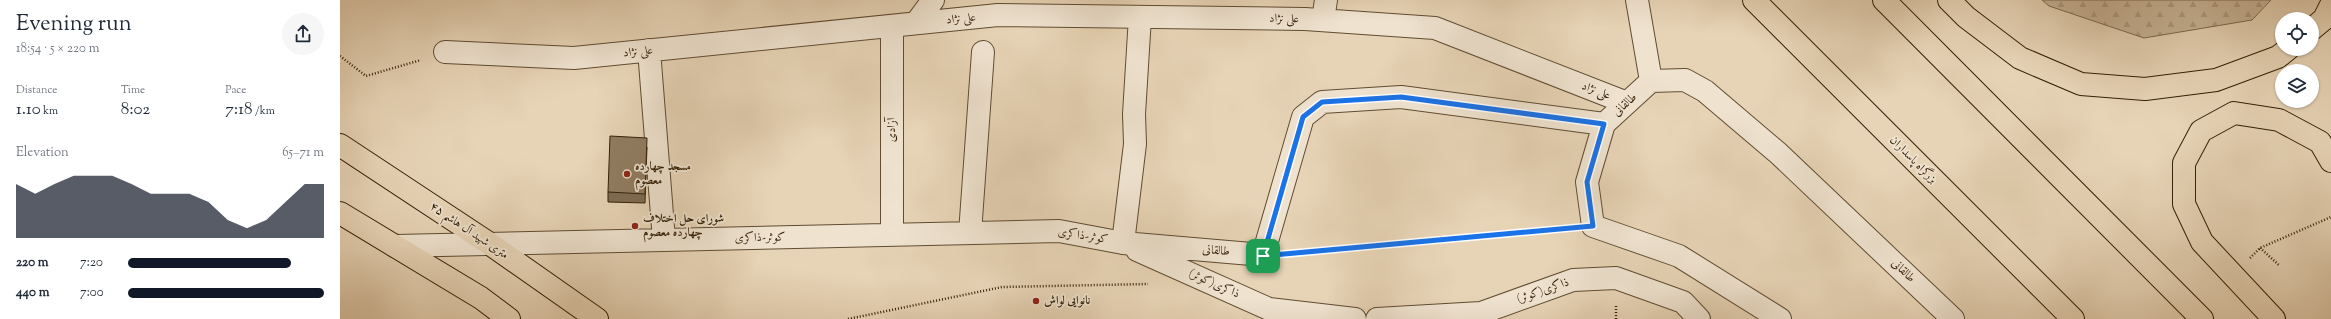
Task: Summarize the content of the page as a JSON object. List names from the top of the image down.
{
  "streets": {
    "main road": ["بزرگراه پاسداران", "۴۵ متری شهید آل هاشم"],
    "street": [
      "علی نژاد",
      "طالقانی",
      "آزادی",
      "کوثر-ذاکری",
      "ذاکری(کوثر)"
    ]
  },
  "crossings": [
    ["علی نژاد", "طالقانی"],
    ["علی نژاد", "آزادی"],
    ["طالقانی", "کوثر-ذاکری"],
    ["طالقانی", "ذاکری(کوثر)"],
    ["آزادی", "کوثر-ذاکری"],
    ["۴۵ متری شهید آل هاشم", "کوثر-ذاکری"],
    ["کوثر-ذاکری", "ذاکری(کوثر)"]
  ],
  "places": ["مسجد چهارده معصوم", "شورای حل اختلاف چهارده معصوم", "نانوایی لواش"],
  "page": {
    "heading": ["Evening run", "18:54 · 5 × 220 m"],
    "stats": [
      ["Distance", "1.10 km"],
      ["Time", "8:02"],
      ["Pace", "7:18 /km"]
    ],
    "chart": ["Elevation", "65–71 m"],
    "list": [
      {
        "name": "220 m",
        "note": "7:20"
      },
      {
        "name": "440 m",
        "note": "7:00"
      }
    ]
  }
}
